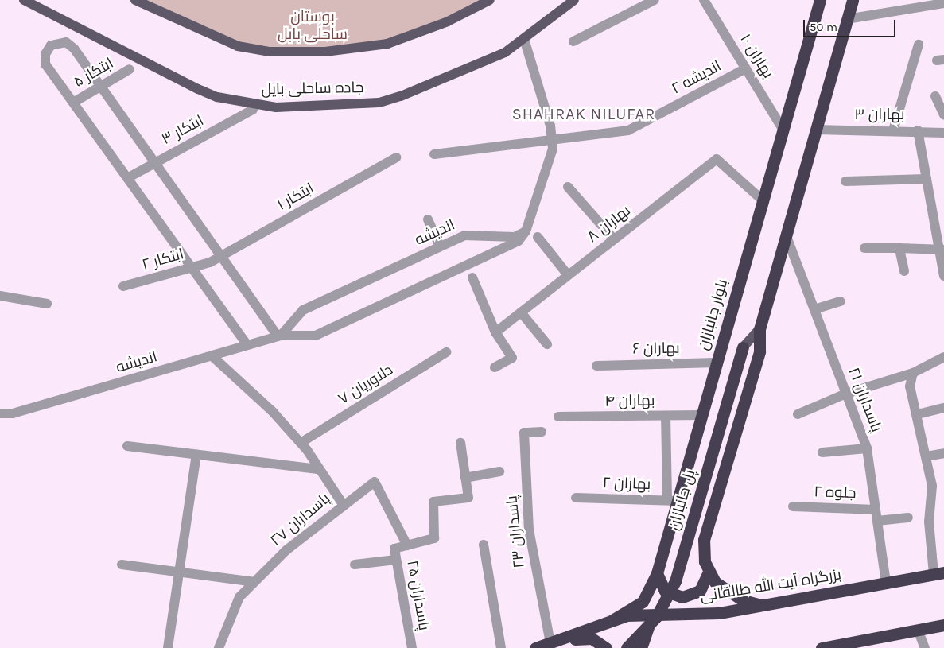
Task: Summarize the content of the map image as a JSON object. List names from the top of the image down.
{
  "streets": {
    "highway": ["بلوار جانبازان", "پل جانبازان", "بزرگراه آیت الله طالقانی"],
    "main road": ["جاده ساحلی بایل"],
    "street": [
      "بهاران ۱۰",
      "ابتکار ۵",
      "اندیشه ۲",
      "بهاران ۳",
      "ابتکار ۳",
      "ابتکار ۱",
      "بهاران ۸",
      "اندیشه",
      "ابتکار ۲",
      "بهاران ۶",
      "دلاوریان ۷",
      "پاسداران ۲۱",
      "بهاران ۴",
      "بهاران ۲",
      "جلوه ۲",
      "پاسداران ۲۷",
      "پاسداران ۲۳",
      "پاسداران ۲۵"
    ]
  },
  "crossings": [
    ["بهاران ۱۰", "اندیشه ۲"],
    ["بهاران ۱۰", "بلوار جانبازان"],
    ["ابتکار ۱", "ابتکار ۲"],
    ["بهاران ۸", "بلوار جانبازان"],
    ["بلوار جانبازان", "بهاران ۶"],
    ["بلوار جانبازان", "بهاران ۴"],
    ["بلوار جانبازان", "بهاران ۲"],
    ["بلوار جانبازان", "بزرگراه آیت الله طالقانی"],
    ["پاسداران ۲۱", "جلوه ۲"],
    ["پاسداران ۲۱", "بزرگراه آیت الله طالقانی"],
    ["پاسداران ۲۷", "پاسداران ۲۵"],
    ["پاسداران ۲۳", "بزرگراه آیت الله طالقانی"]
  ],
  "districts": ["SHAHRAK NILUFAR"],
  "parks": ["بوستان ساحلی بابل"],
  "scale_bar": "50 m"
}
